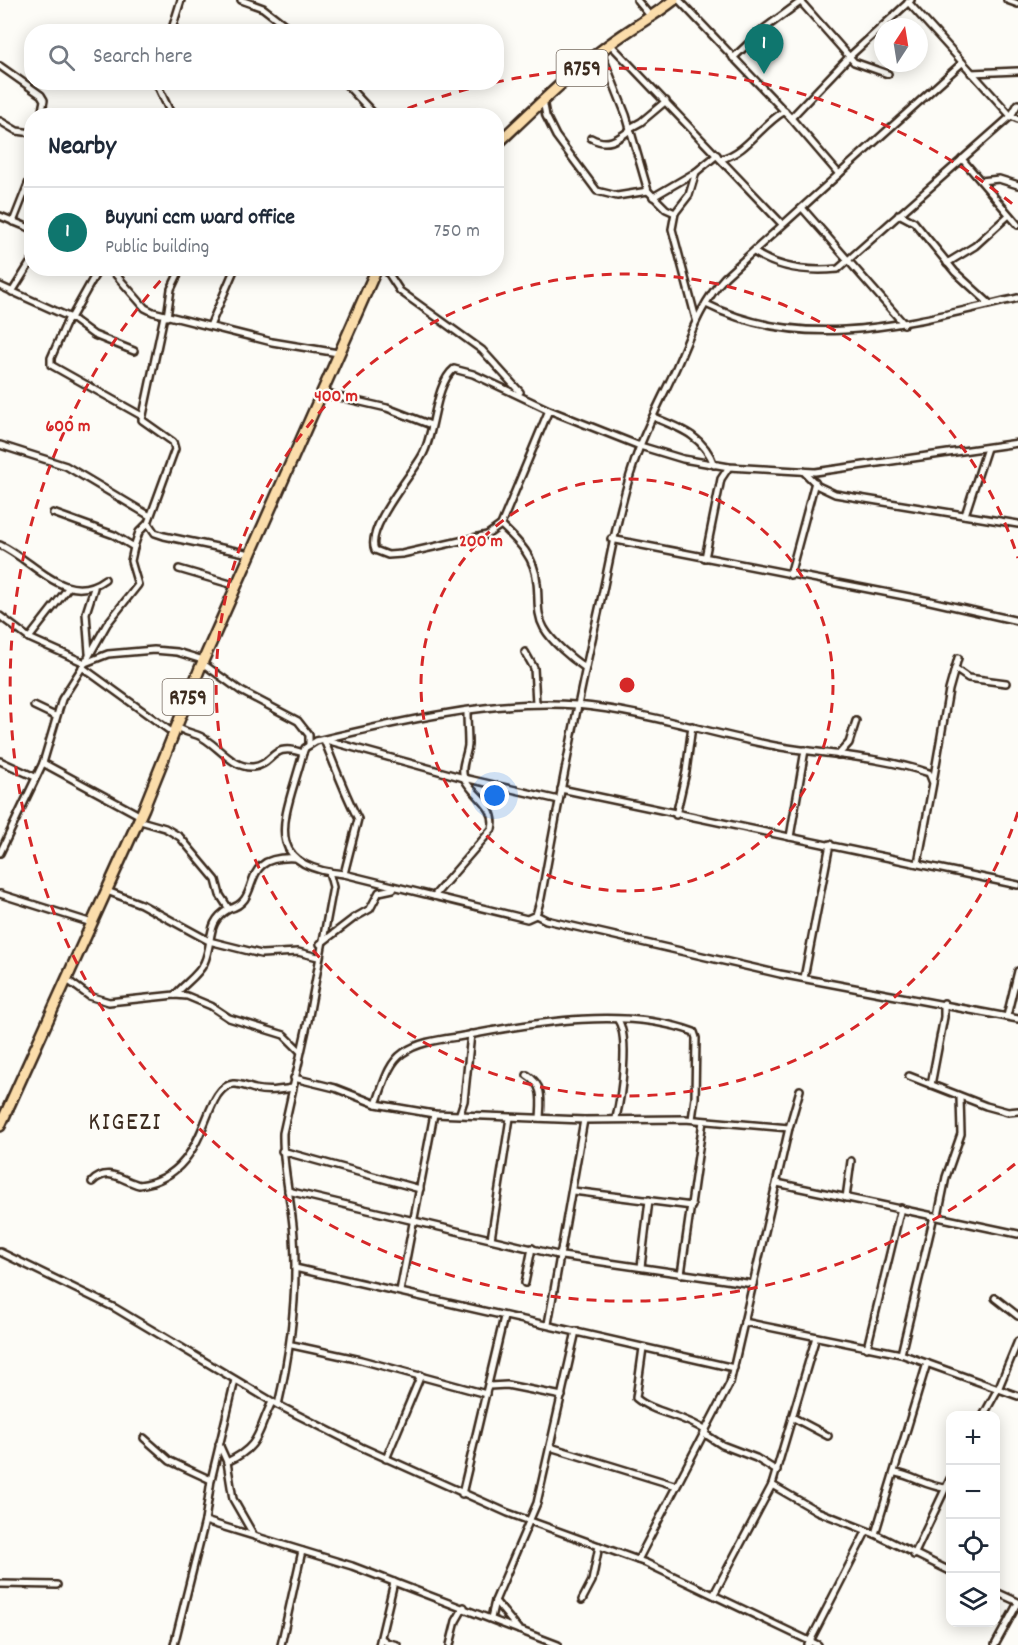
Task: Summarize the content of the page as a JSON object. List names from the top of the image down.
{
  "streets": {
    "main road": ["R759"]
  },
  "districts": ["KIGEZI"],
  "north": "top",
  "page": {
    "pins": "1",
    "search": "Search here",
    "heading": "Nearby",
    "list": [
      {
        "mark": "1",
        "name": "Buyuni ccm ward office",
        "note": "Public building",
        "value": "750 m"
      }
    ],
    "map_buttons": ["+", "−"]
  },
  "rings": ["400 m", "600 m", "200 m"]
}
